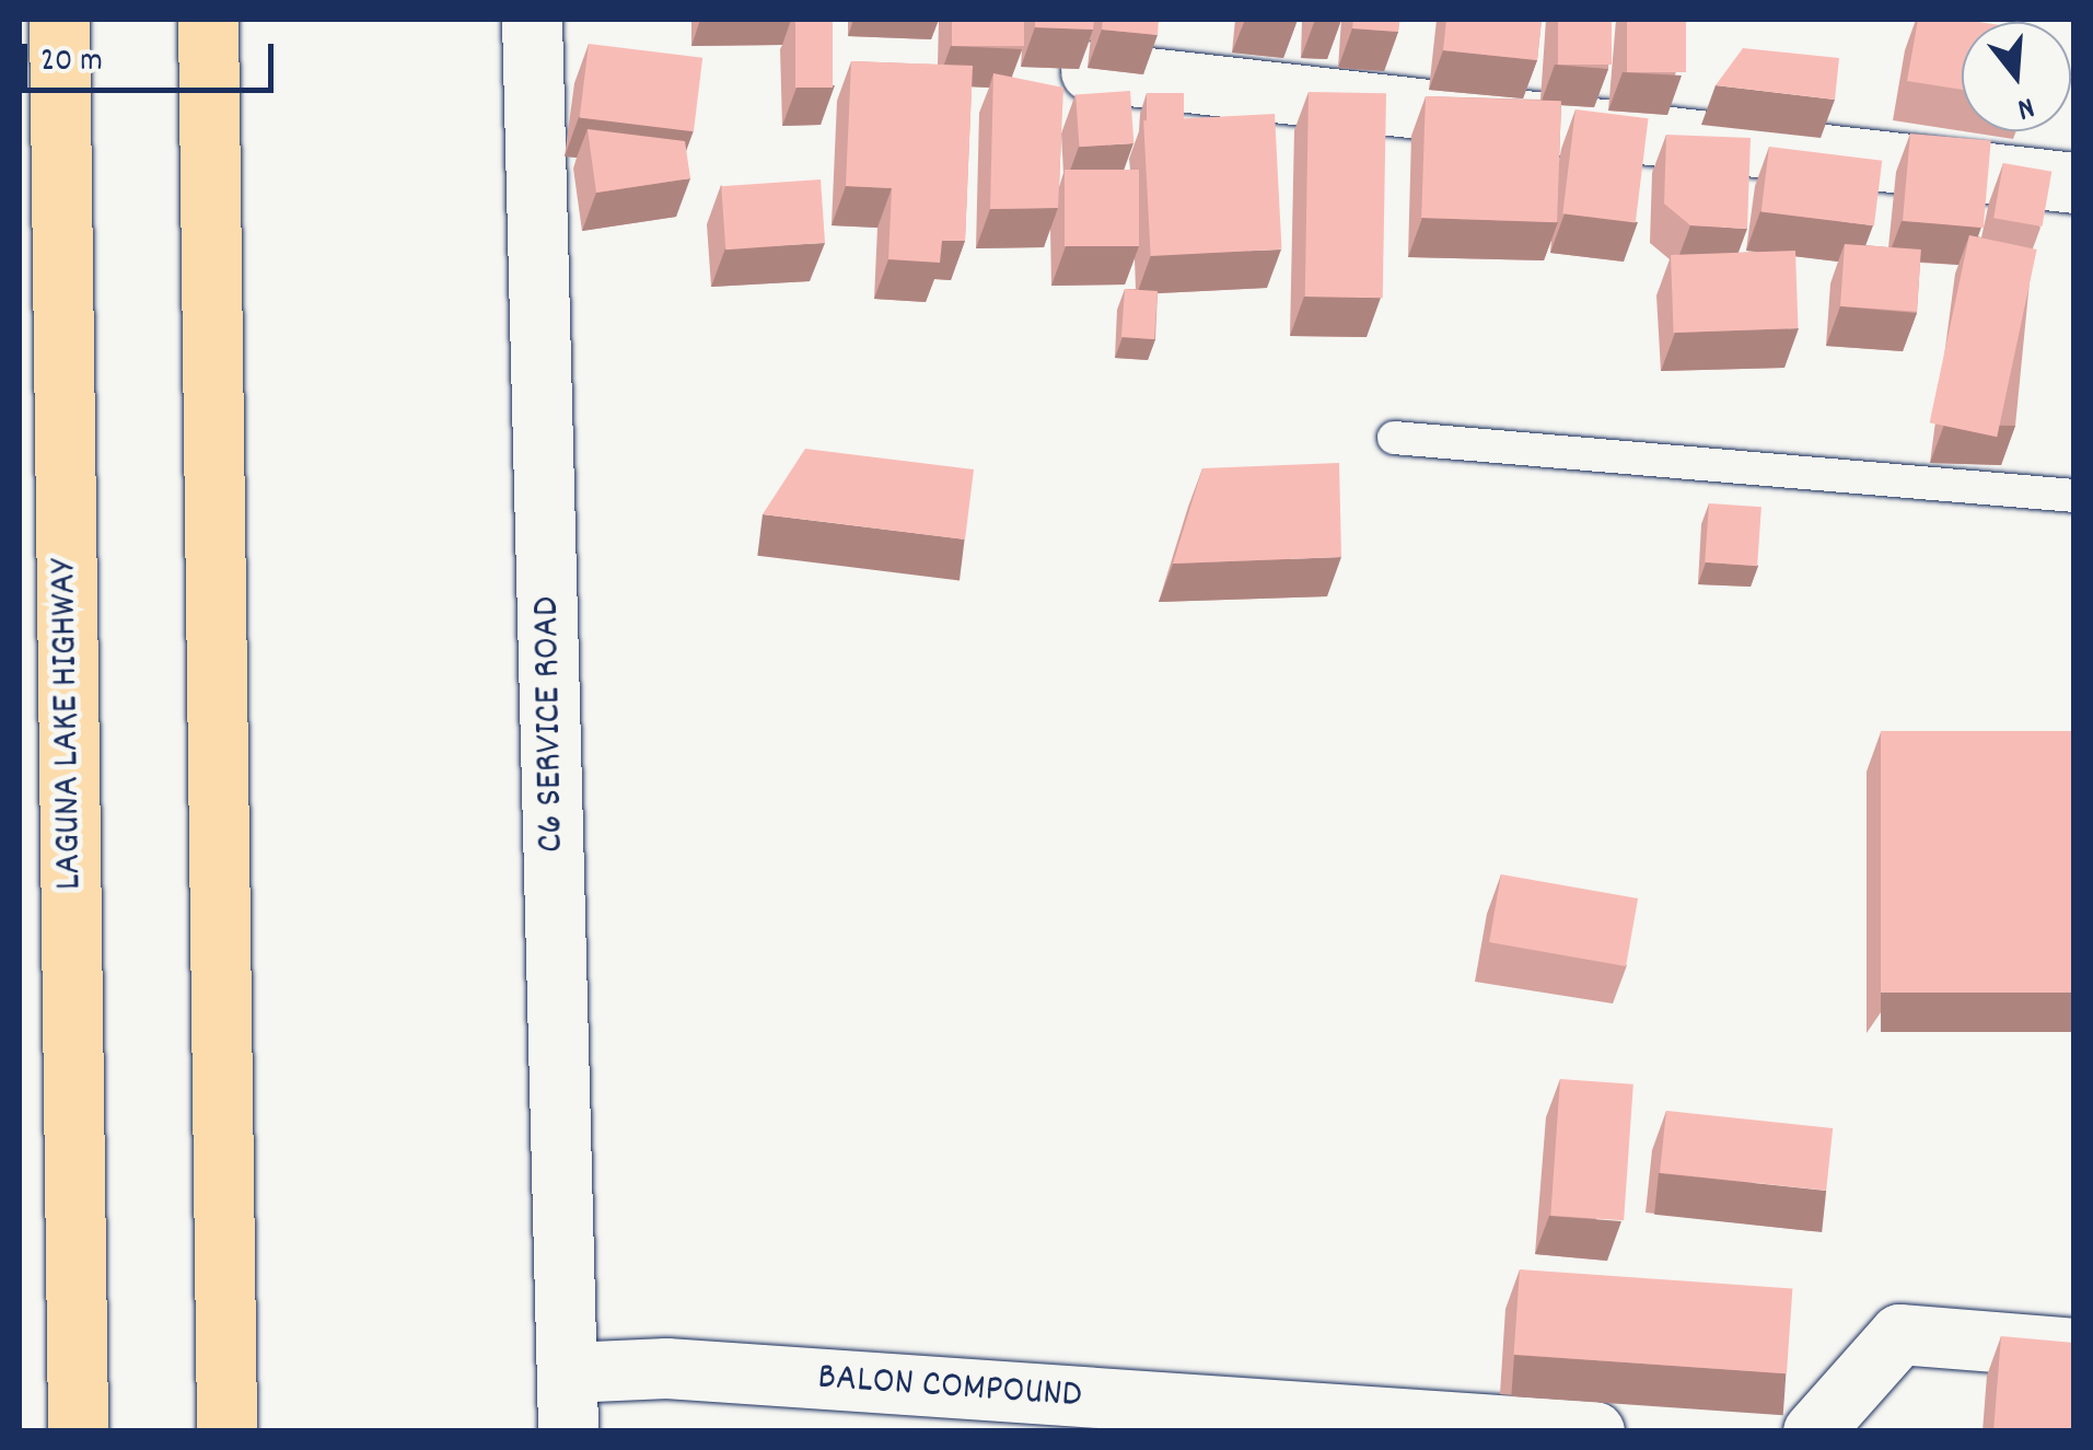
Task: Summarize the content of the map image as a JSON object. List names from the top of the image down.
{
  "streets": {
    "main road": ["LAGUNA LAKE HIGHWAY"],
    "street": ["C6 SERVICE ROAD", "BALON COMPOUND"]
  },
  "crossings": [
    ["C6 SERVICE ROAD", "BALON COMPOUND"]
  ],
  "scale_bar": "20 m",
  "north": "bottom"
}
